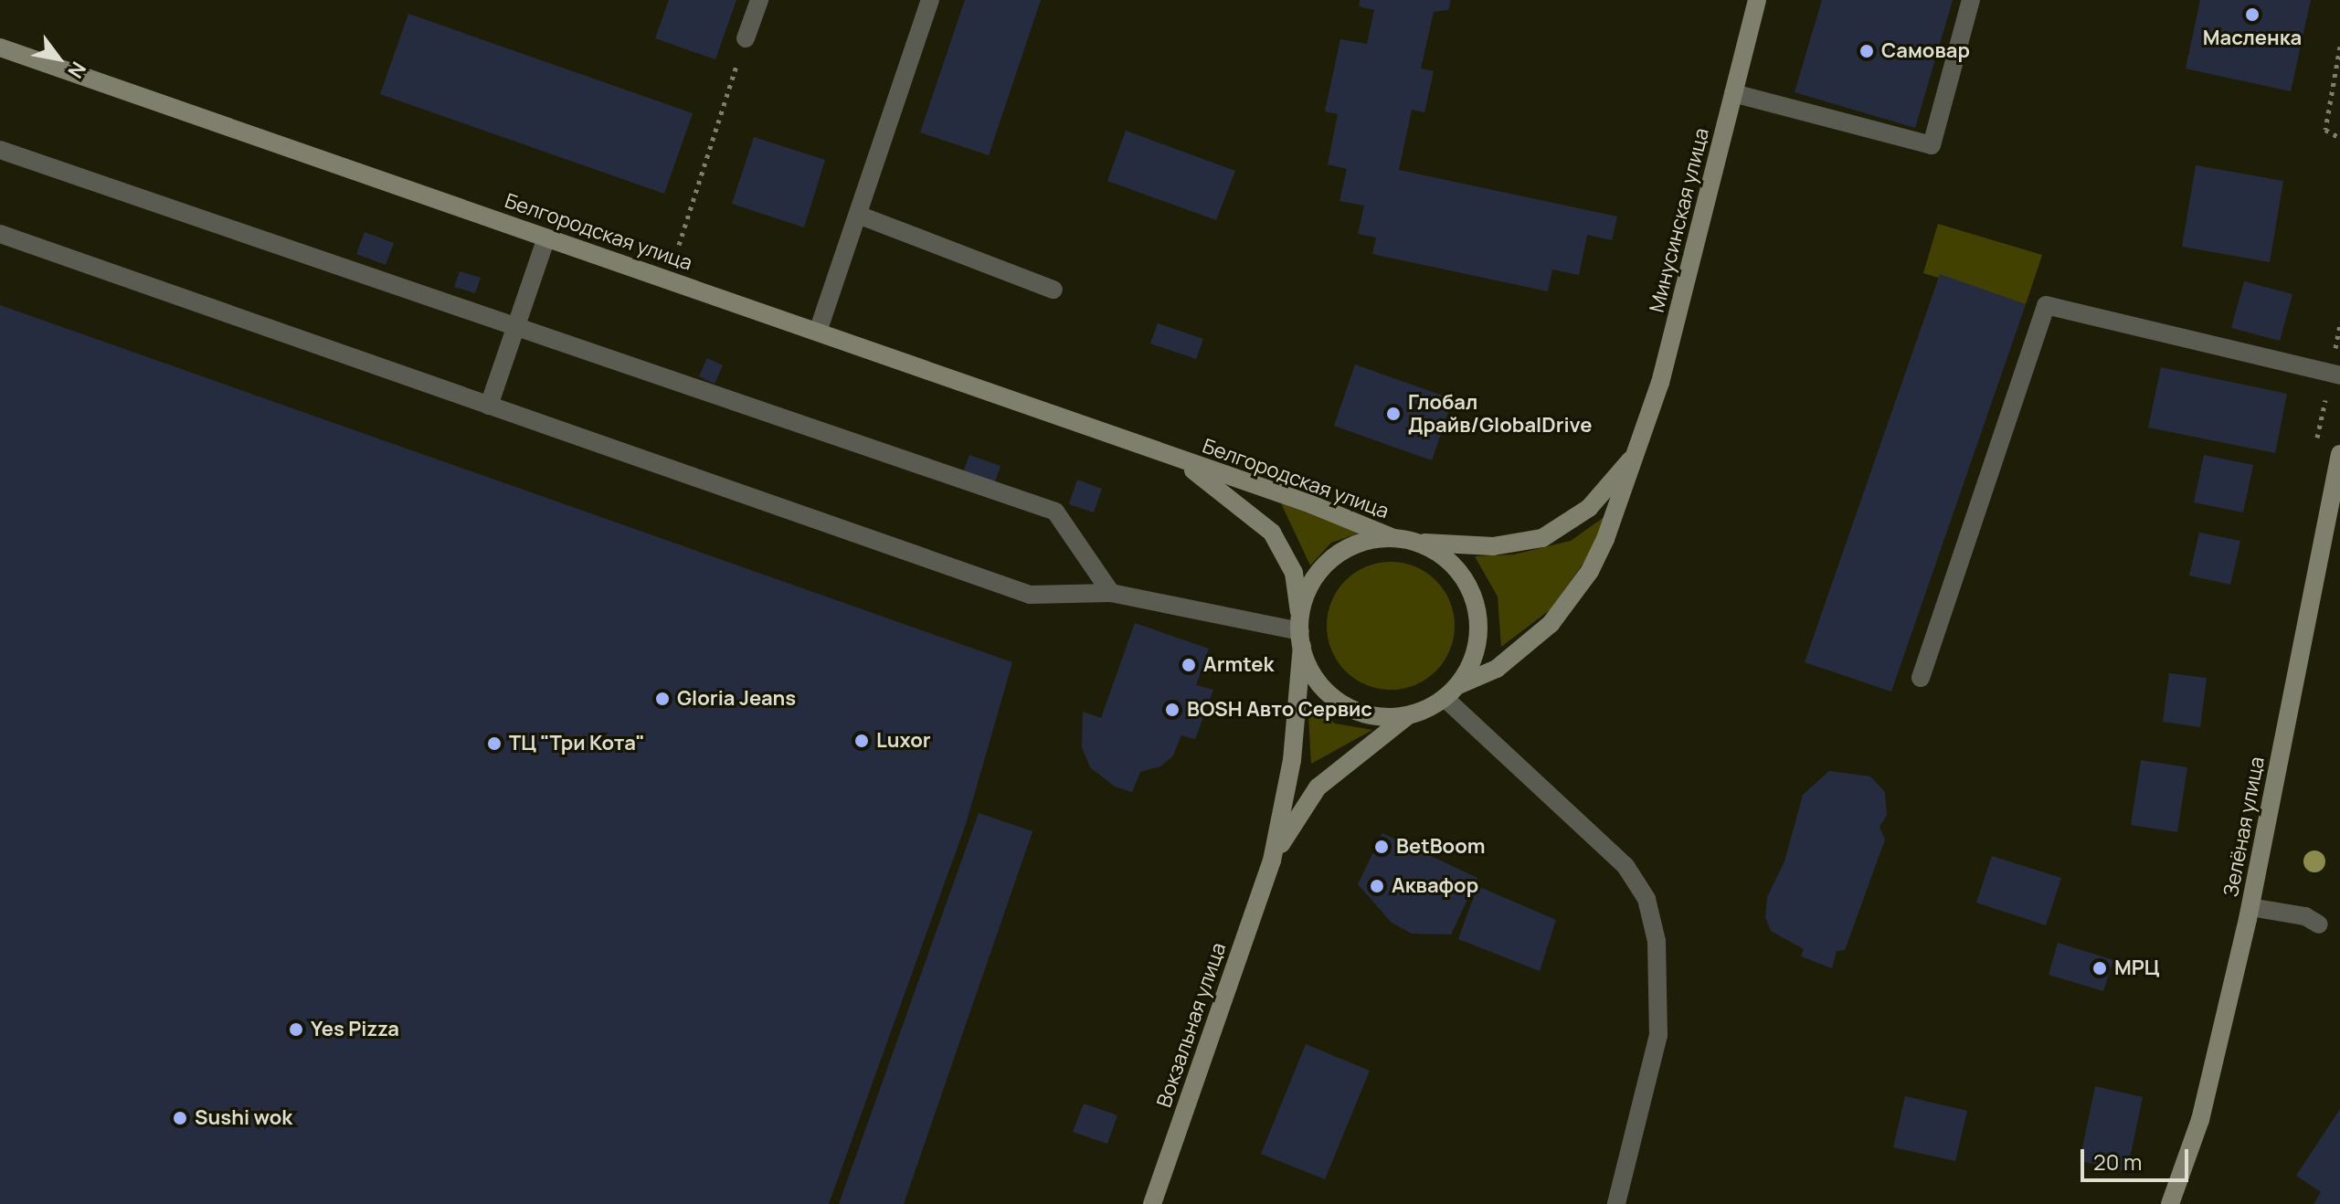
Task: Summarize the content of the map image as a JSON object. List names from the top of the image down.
{
  "streets": {
    "main road": [
      "Минусинская улица",
      "Белгородская улица",
      "Зелёная улица",
      "Вокзальная улица"
    ]
  },
  "crossings": [
    ["Минусинская улица", "Белгородская улица"],
    ["Минусинская улица", "Вокзальная улица"],
    ["Белгородская улица", "Вокзальная улица"]
  ],
  "places": [
    "Масленка",
    "Самовар",
    "Глобал Драйв/GlobalDrive",
    "Armtek",
    "Gloria Jeans",
    "BOSH Авто Сервис",
    "Luxor",
    "ТЦ \"Три Кота\"",
    "BetBoom",
    "Аквафор",
    "МРЦ",
    "Yes Pizza",
    "Sushi wok"
  ],
  "scale_bar": "20 m",
  "north": "bottom right"
}
